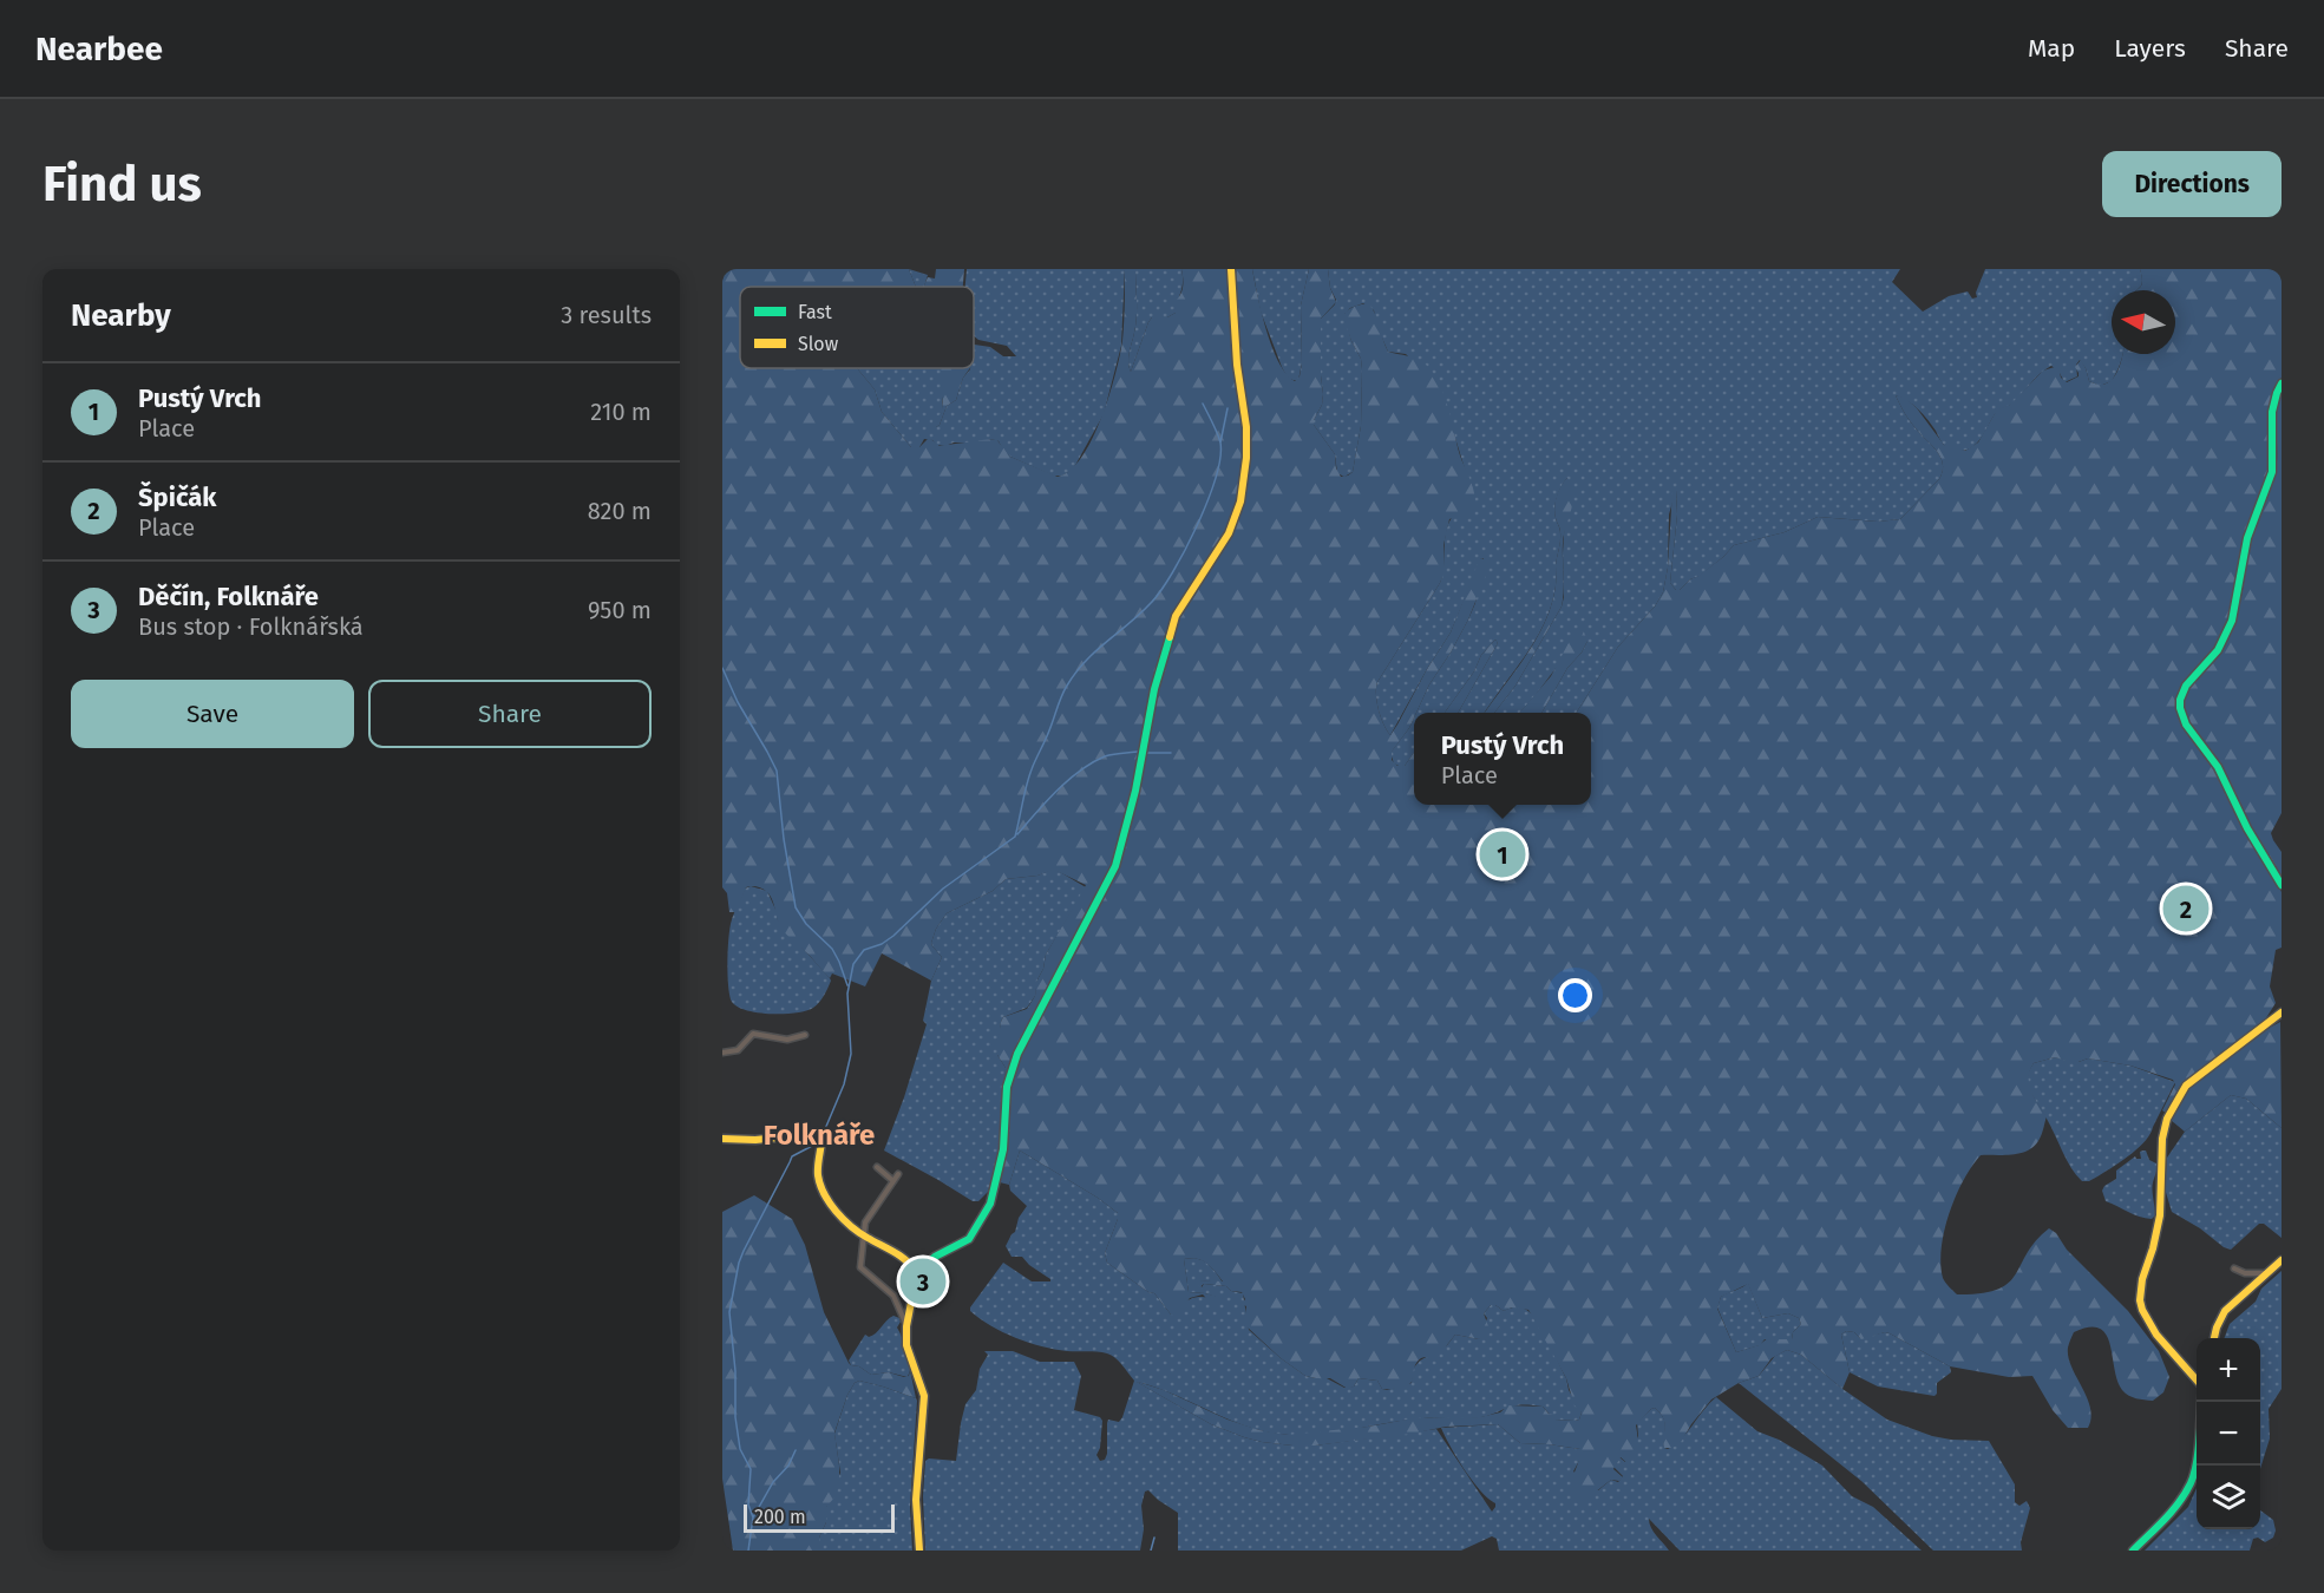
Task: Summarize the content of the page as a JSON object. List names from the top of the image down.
{
  "districts": ["Folknáře"],
  "legend": ["Fast", "Slow"],
  "scale_bar": "200 m",
  "north": "left",
  "page": {
    "header": "Nearbee",
    "nav": ["Map", "Layers", "Share"],
    "buttons": [
      "Directions",
      ["Save", "Share"]
    ],
    "title": "Find us",
    "heading": ["Nearby", "3 results"],
    "list": [
      {
        "mark": "1",
        "name": "Pustý Vrch",
        "note": "Place",
        "value": "210 m"
      },
      {
        "mark": "2",
        "name": "Špičák",
        "note": "Place",
        "value": "820 m"
      },
      {
        "mark": "3",
        "name": "Děčín, Folknáře",
        "note": "Bus stop · Folknářská",
        "value": "950 m"
      }
    ],
    "popup": ["Pustý Vrch", "Place"],
    "pins": ["1", "2", "3"],
    "map_buttons": ["+", "−"],
    "scale": "200 m"
  }
}
